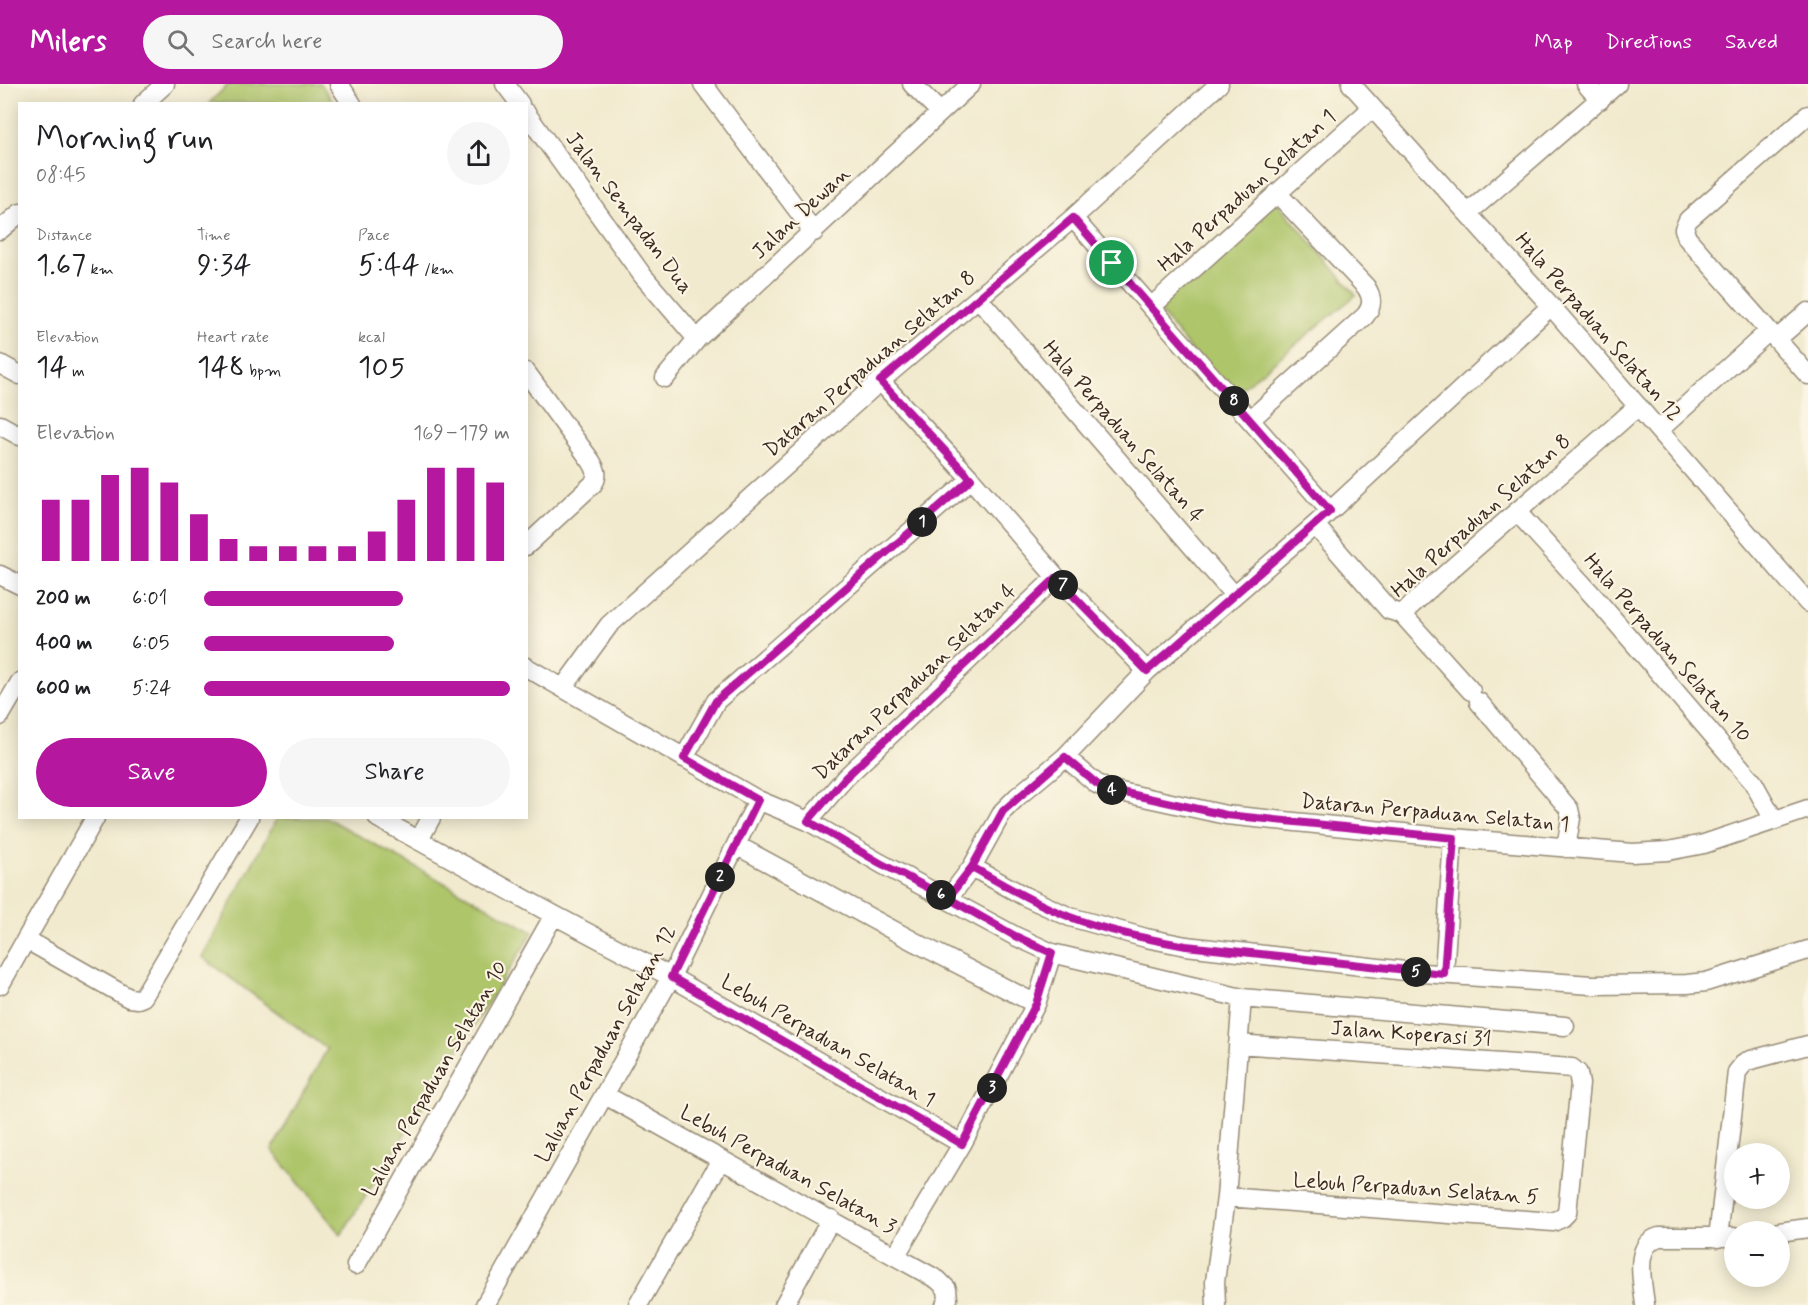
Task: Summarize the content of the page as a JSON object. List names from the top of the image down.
{
  "streets": {
    "street": [
      "Hala Perpaduan Selatan 1",
      "Jalan Sempadan Dua",
      "Jalan Dewan",
      "Hala Perpaduan Selatan 12",
      "Dataran Perpaduan Selatan 8",
      "Hala Perpaduan Selatan 4",
      "Hala Perpaduan Selatan 8",
      "Hala Perpaduan Selatan 10",
      "Dataran Perpaduan Selatan 4",
      "Dataran Perpaduan Selatan 1",
      "Jalan Koperasi 31",
      "Lebuh Perpaduan Selatan 1",
      "Laluan Perpaduan Selatan 12",
      "Laluan Perpaduan Selatan 10",
      "Lebuh Perpaduan Selatan 3",
      "Lebuh Perpaduan Selatan 5"
    ]
  },
  "crossings": [
    ["Hala Perpaduan Selatan 1", "Hala Perpaduan Selatan 12"],
    ["Jalan Sempadan Dua", "Jalan Dewan"],
    ["Hala Perpaduan Selatan 12", "Hala Perpaduan Selatan 8"],
    ["Dataran Perpaduan Selatan 8", "Hala Perpaduan Selatan 4"],
    ["Hala Perpaduan Selatan 8", "Hala Perpaduan Selatan 10"],
    ["Hala Perpaduan Selatan 8", "Dataran Perpaduan Selatan 1"],
    ["Hala Perpaduan Selatan 10", "Dataran Perpaduan Selatan 1"],
    ["Jalan Koperasi 31", "Lebuh Perpaduan Selatan 5"],
    ["Lebuh Perpaduan Selatan 1", "Laluan Perpaduan Selatan 12"],
    ["Lebuh Perpaduan Selatan 1", "Laluan Perpaduan Selatan 10"],
    ["Laluan Perpaduan Selatan 12", "Lebuh Perpaduan Selatan 3"]
  ],
  "page": {
    "header": "Milers",
    "search": "Search here",
    "nav": ["Map", "Directions", "Saved"],
    "heading": ["Morning run", "08:45"],
    "stats": [
      ["Distance", "1.67 km"],
      ["Time", "9:34"],
      ["Pace", "5:44 /km"],
      ["Elevation", "14 m"],
      ["Heart rate", "148 bpm"],
      ["kcal", "105"]
    ],
    "pins": [
      "8",
      "1",
      "7",
      "4",
      "2",
      "6",
      "5",
      "3"
    ],
    "chart": ["Elevation", "169–179 m"],
    "list": [
      {
        "name": "200 m",
        "note": "6:01"
      },
      {
        "name": "400 m",
        "note": "6:05"
      },
      {
        "name": "600 m",
        "note": "5:24"
      }
    ],
    "buttons": ["Save", "Share"],
    "map_buttons": ["+", "−"]
  }
}
